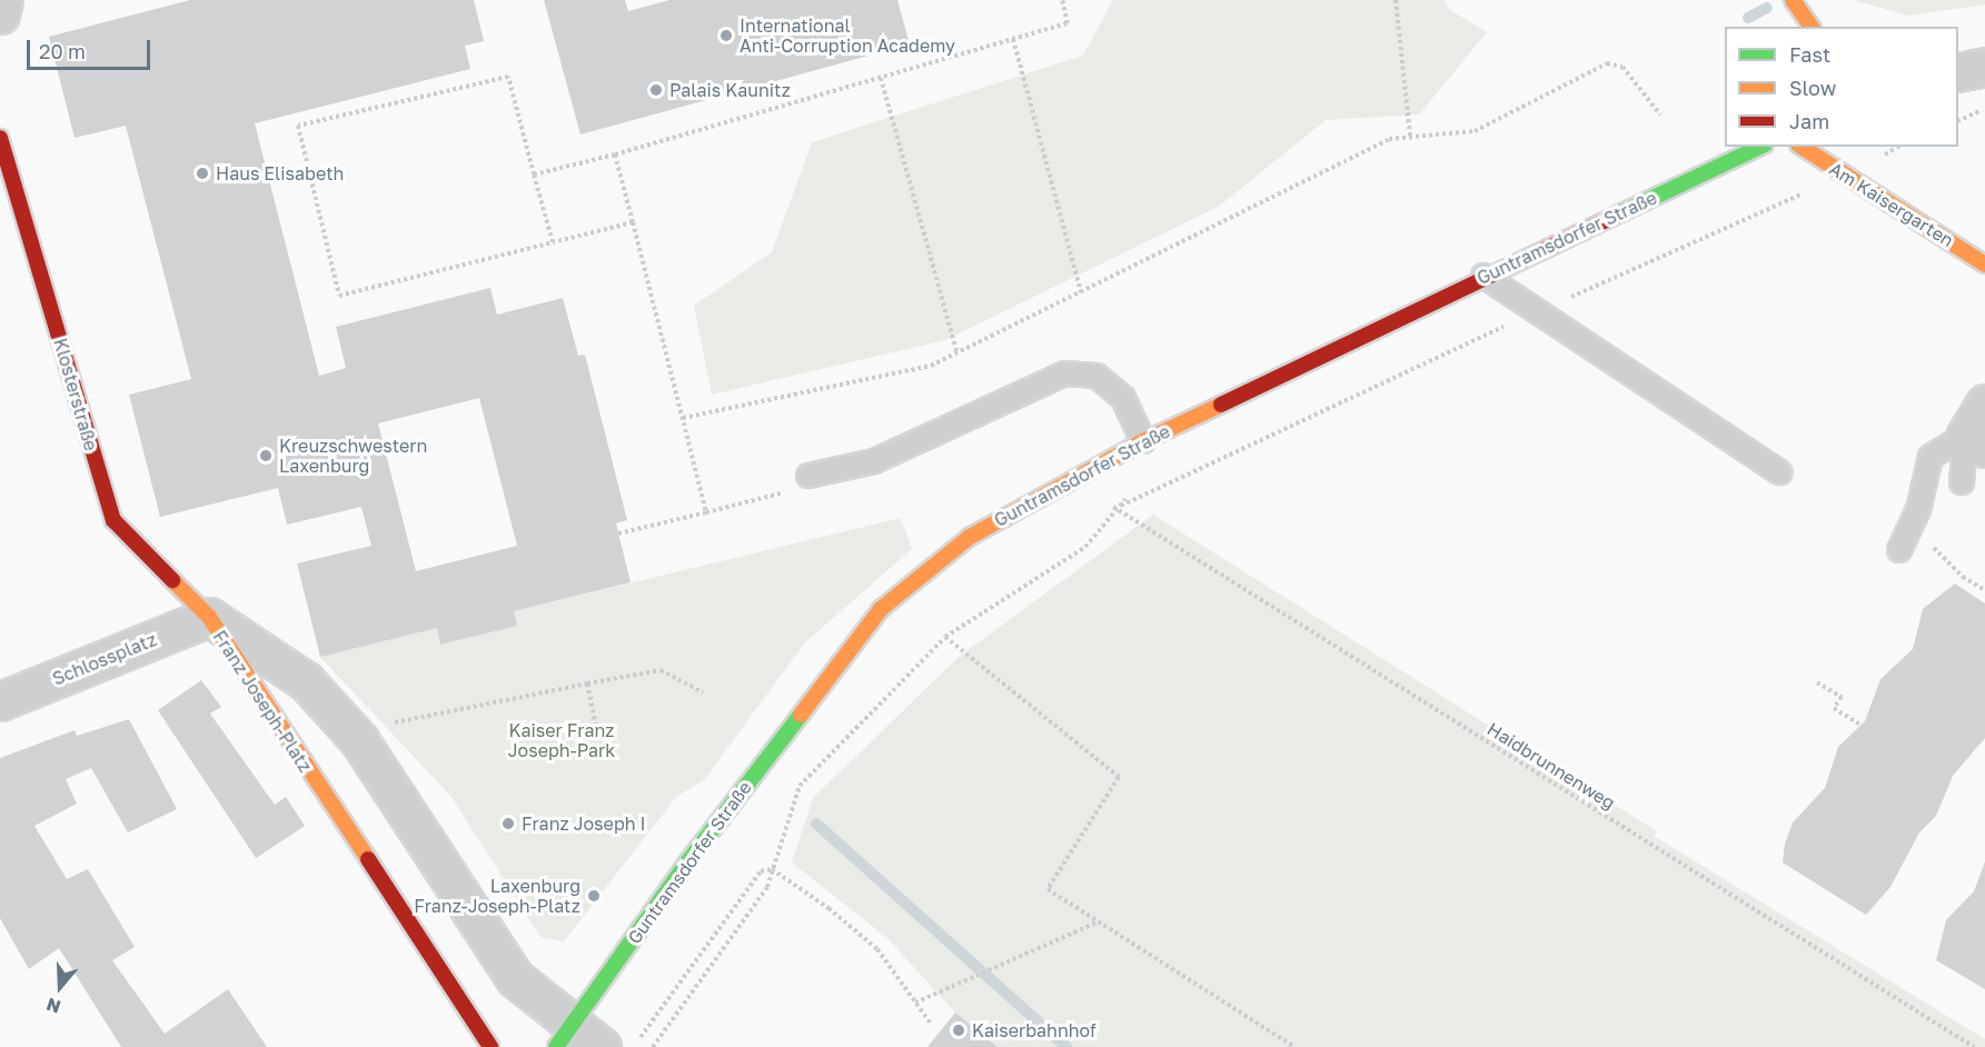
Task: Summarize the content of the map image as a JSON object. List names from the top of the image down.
{
  "streets": {
    "main road": [
      "Am Kaisergarten",
      "Guntramsdorfer Straße",
      "Klosterstraße",
      "Franz Joseph-Platz"
    ],
    "street": ["Schlossplatz"],
    "path": ["Haidbrunnenweg"]
  },
  "crossings": [
    ["Guntramsdorfer Straße", "Franz Joseph-Platz"],
    ["Klosterstraße", "Schlossplatz"],
    ["Klosterstraße", "Franz Joseph-Platz"],
    ["Schlossplatz", "Franz Joseph-Platz"]
  ],
  "parks": ["Kaiser Franz Joseph-Park"],
  "places": [
    "International Anti-Corruption Academy",
    "Palais Kaunitz",
    "Haus Elisabeth",
    "Kreuzschwestern Laxenburg",
    "Franz Joseph I",
    "Laxenburg Franz-Joseph-Platz",
    "Kaiserbahnhof"
  ],
  "legend": ["Fast", "Slow", "Jam"],
  "scale_bar": "20 m",
  "north": "bottom"
}
